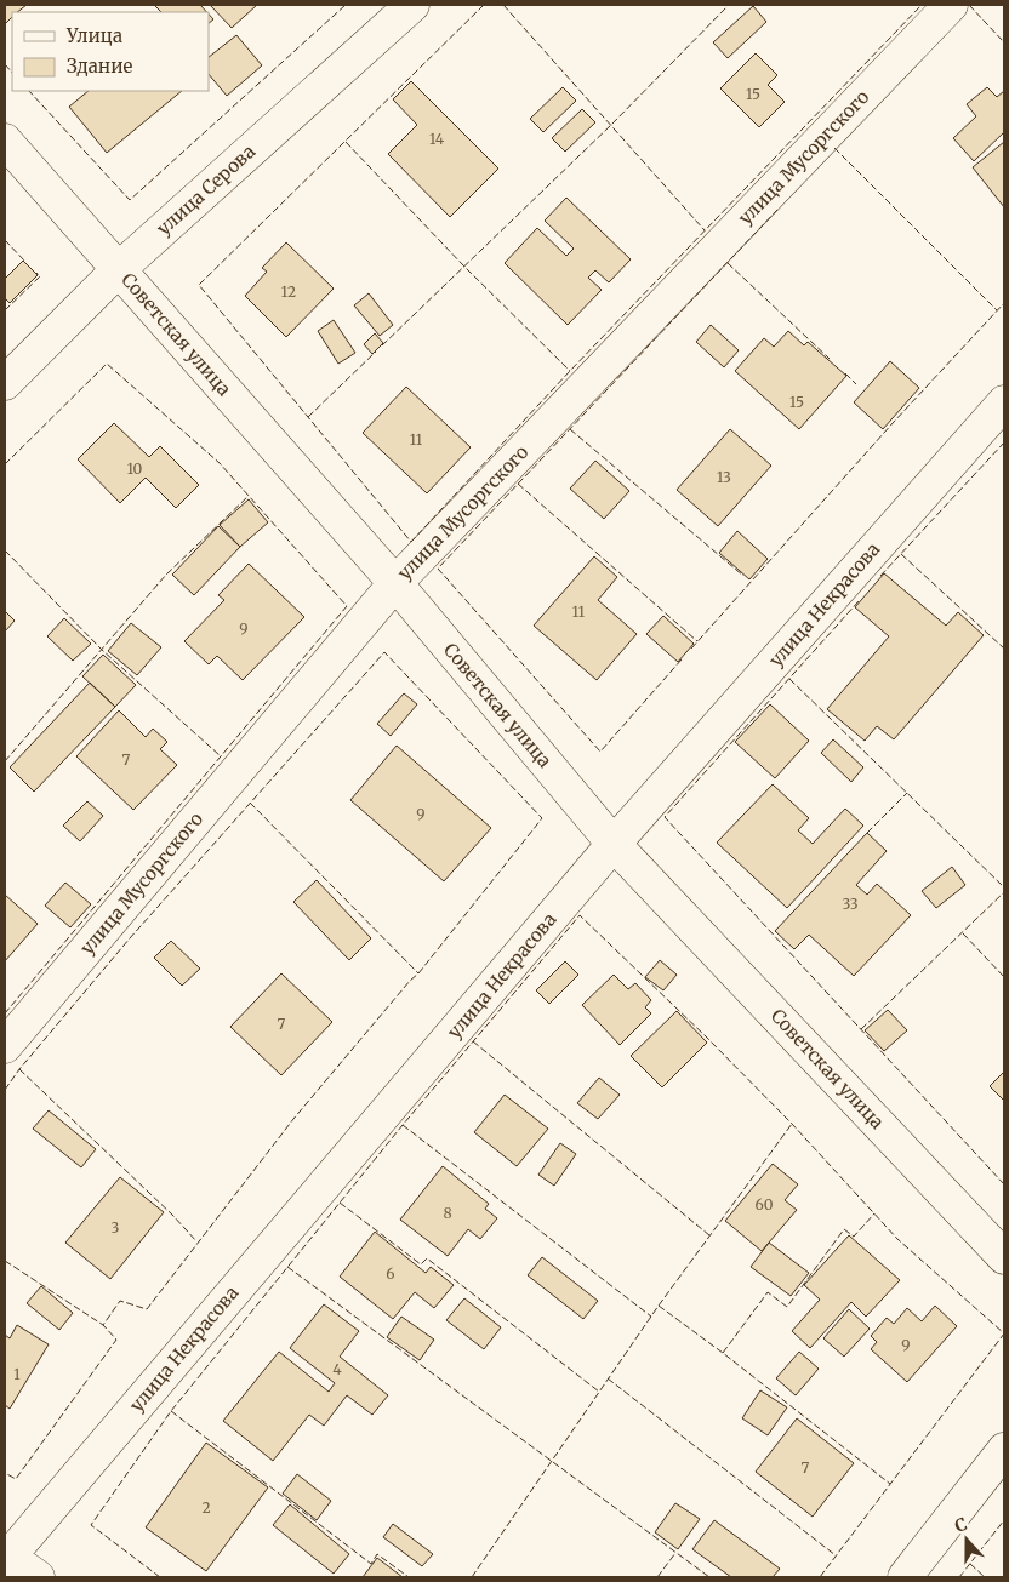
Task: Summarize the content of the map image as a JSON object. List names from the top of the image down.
{
  "streets": {
    "street": [
      "улица Мусоргского",
      "улица Серова",
      "Советская улица",
      "улица Некрасова"
    ]
  },
  "crossings": [
    ["улица Мусоргского", "Советская улица"],
    ["улица Серова", "Советская улица"],
    ["Советская улица", "улица Некрасова"]
  ],
  "house_numbers": [
    "15",
    "14",
    "12",
    "15",
    "11",
    "10",
    "13",
    "11",
    "9",
    "7",
    "9",
    "33",
    "7",
    "60",
    "8",
    "3",
    "6",
    "9",
    "4",
    "1",
    "7",
    "2"
  ],
  "legend": ["Улица", "Здание"],
  "north": "top"
}
